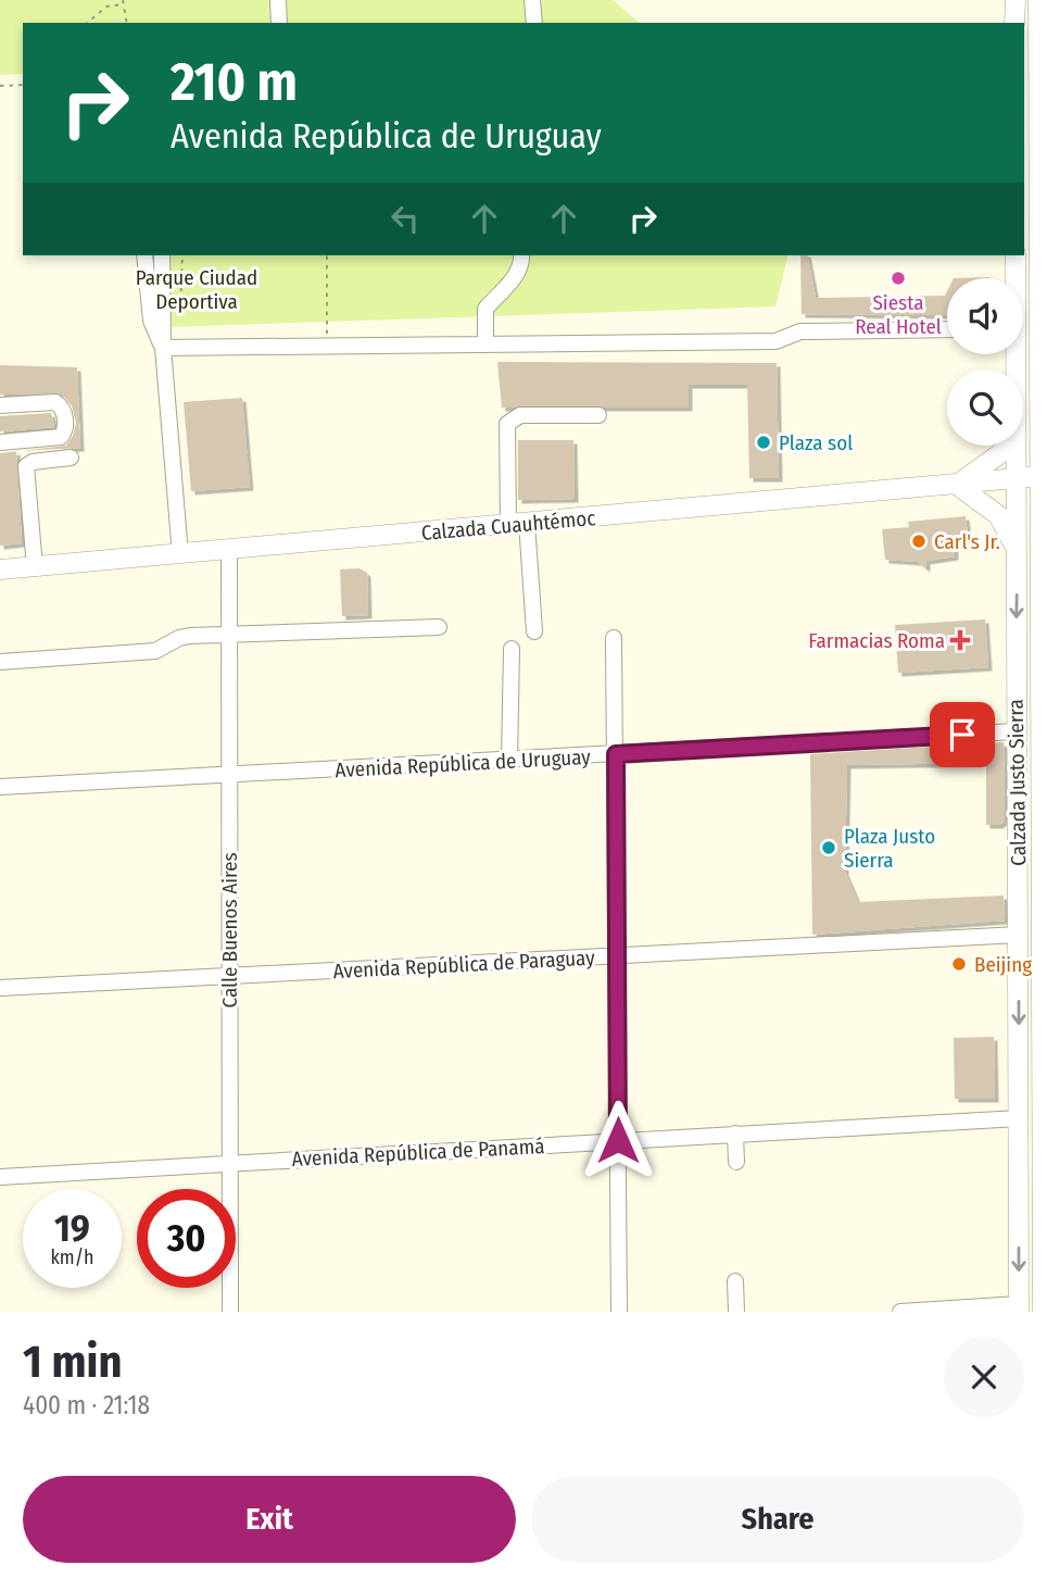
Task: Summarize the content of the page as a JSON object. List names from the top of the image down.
{
  "streets": {
    "main road": ["Calzada Cuauhtémoc", "Calzada Justo Sierra"],
    "street": [
      "Avenida República de Uruguay",
      "Calle Buenos Aires",
      "Avenida República de Paraguay",
      "Avenida República de Panamá"
    ]
  },
  "crossings": [
    ["Calzada Cuauhtémoc", "Calzada Justo Sierra"],
    ["Calzada Cuauhtémoc", "Calle Buenos Aires"],
    ["Avenida República de Uruguay", "Calzada Justo Sierra"],
    ["Avenida República de Uruguay", "Calle Buenos Aires"],
    ["Calzada Justo Sierra", "Avenida República de Paraguay"],
    ["Calzada Justo Sierra", "Avenida República de Panamá"],
    ["Calle Buenos Aires", "Avenida República de Paraguay"],
    ["Calle Buenos Aires", "Avenida República de Panamá"]
  ],
  "parks": ["Parque Ciudad Deportiva"],
  "places": {
    "other": [
      "Siesta Real Hotel",
      "Plaza sol",
      "Carl's Jr.",
      "Plaza Justo Sierra",
      "Beijing"
    ],
    "health": ["Farmacias Roma"]
  },
  "page": {
    "turn": ["210 m", "Avenida República de Uruguay"],
    "speed": "19 km/h",
    "limit": "30",
    "heading": ["1 min", "400 m · 21:18"],
    "buttons": ["Exit", "Share"]
  }
}
